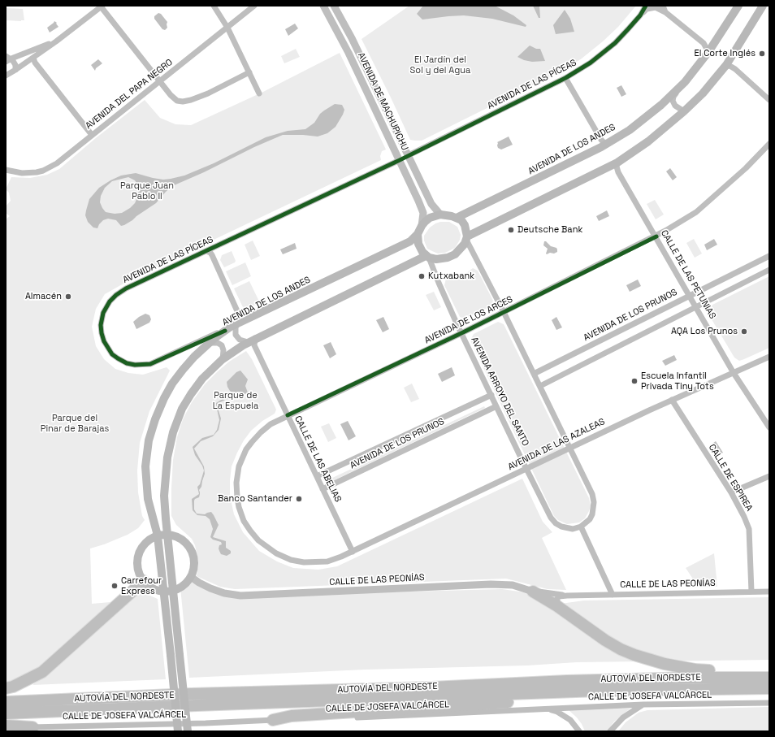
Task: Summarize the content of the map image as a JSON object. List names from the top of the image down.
{
  "streets": {
    "highway": ["AUTOVÍA DEL NORDESTE"],
    "main road": ["AVENIDA DE LOS ANDES"],
    "street": [
      "AVENIDA DE LAS PÍCEAS",
      "AVENIDA DEL PAPA NEGRO",
      "AVENIDA DE MACHUPICHU",
      "CALLE DE LAS PETUNIAS",
      "AVENIDA DE LOS PRUNOS",
      "AVENIDA DE LOS ARCES",
      "AVENIDA ARROYO DEL SANTO",
      "AVENIDA DE LAS AZALEAS",
      "CALLE DE LAS ABELIAS",
      "CALLE DE ESPIREA",
      "CALLE DE LAS PEONÍAS",
      "CALLE DE JOSEFA VALCÁRCEL"
    ]
  },
  "crossings": [
    ["AVENIDA DE LAS PÍCEAS", "AVENIDA DE MACHUPICHU"],
    ["AVENIDA DE LAS PÍCEAS", "AVENIDA DE LOS ANDES"],
    ["AVENIDA DE MACHUPICHU", "AVENIDA DE LOS ANDES"],
    ["AVENIDA DE MACHUPICHU", "AVENIDA ARROYO DEL SANTO"],
    ["AVENIDA DE LOS ANDES", "AVENIDA ARROYO DEL SANTO"],
    ["CALLE DE LAS PETUNIAS", "AVENIDA DE LOS PRUNOS"],
    ["CALLE DE LAS PETUNIAS", "AVENIDA DE LOS ARCES"],
    ["CALLE DE LAS PETUNIAS", "AVENIDA DE LAS AZALEAS"],
    ["AVENIDA DE LOS PRUNOS", "AVENIDA ARROYO DEL SANTO"],
    ["AVENIDA DE LOS PRUNOS", "CALLE DE LAS ABELIAS"],
    ["AVENIDA DE LOS ARCES", "AVENIDA ARROYO DEL SANTO"],
    ["AVENIDA DE LOS ARCES", "AVENIDA DE LAS AZALEAS"],
    ["AVENIDA DE LOS ARCES", "CALLE DE LAS ABELIAS"],
    ["AVENIDA ARROYO DEL SANTO", "AVENIDA DE LAS AZALEAS"],
    ["AVENIDA DE LAS AZALEAS", "CALLE DE LAS ABELIAS"],
    ["AVENIDA DE LAS AZALEAS", "CALLE DE ESPIREA"],
    ["CALLE DE ESPIREA", "CALLE DE LAS PEONÍAS"]
  ],
  "parks": [
    "El Jardín del Sol y del Agua",
    "Parque Juan Pablo II",
    "Parque de La Espuela",
    "Parque del Pinar de Barajas"
  ],
  "places": [
    "El Corte Inglés",
    "Deutsche Bank",
    "Kutxabank",
    "Almacén",
    "AQA Los Prunos",
    "Escuela Infantil Privada Tiny Tots",
    "Banco Santander",
    "Carrefour Express"
  ]
}
